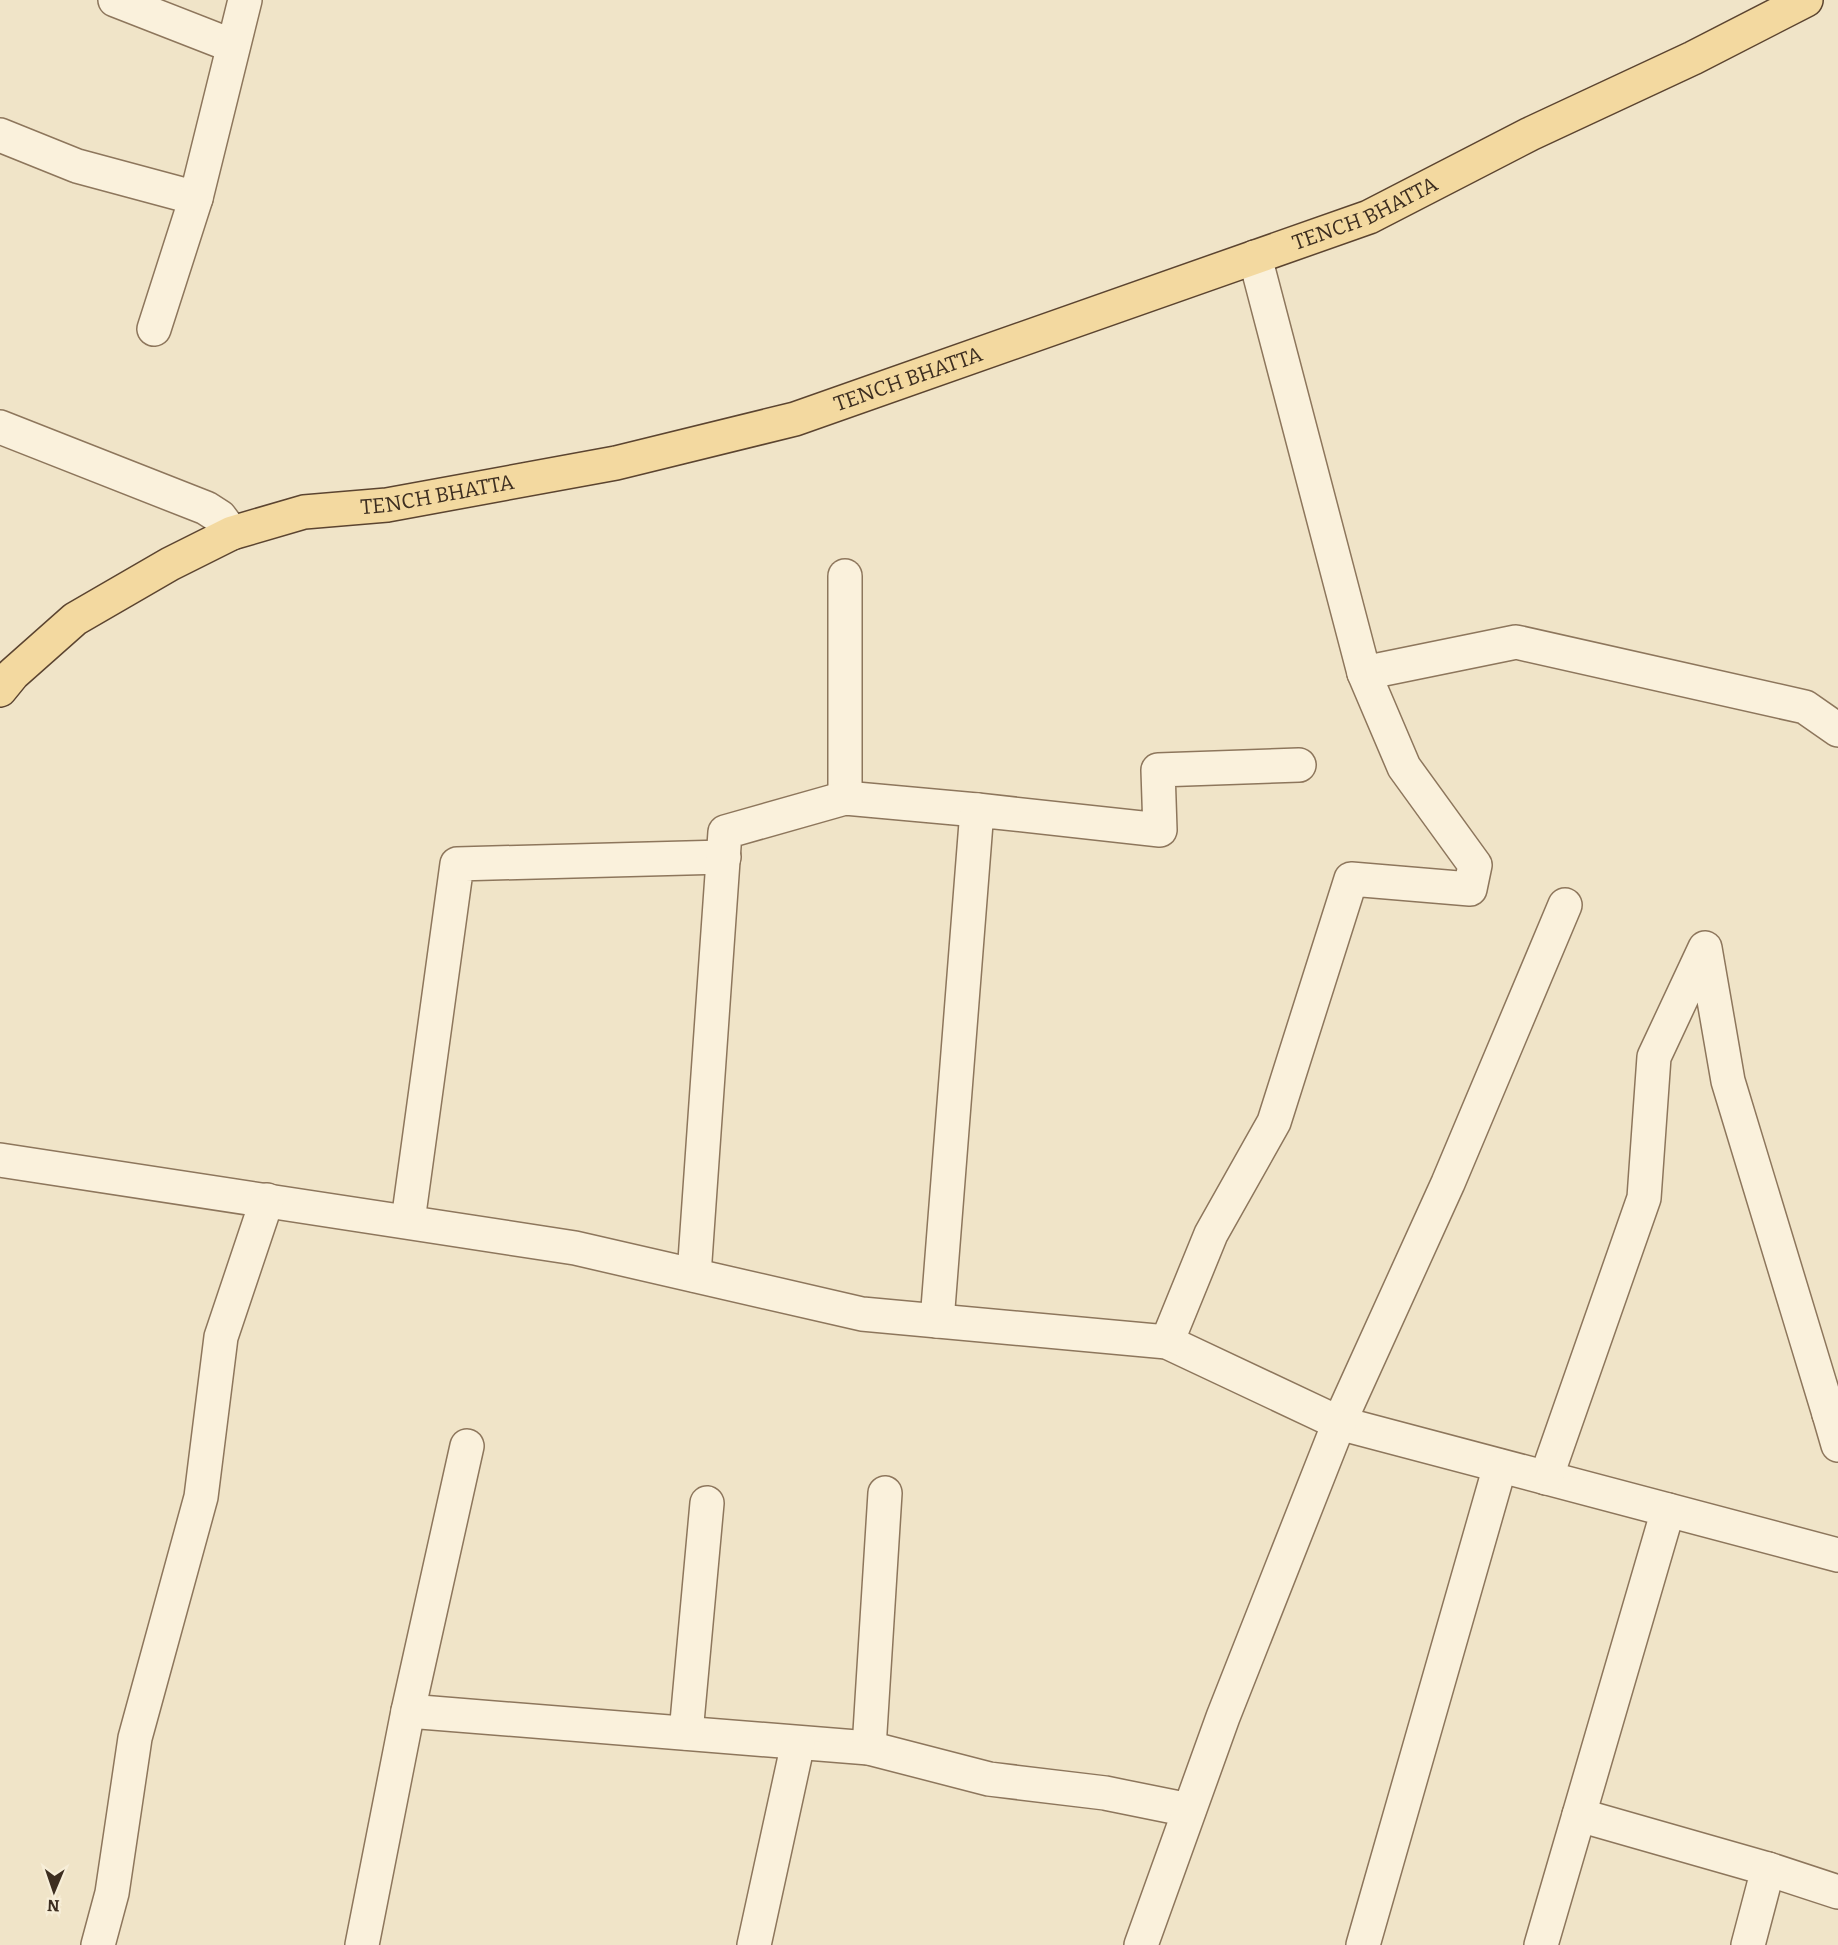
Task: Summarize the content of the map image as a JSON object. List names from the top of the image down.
{
  "streets": {
    "main road": ["TENCH BHATTA"]
  },
  "north": "bottom"
}
